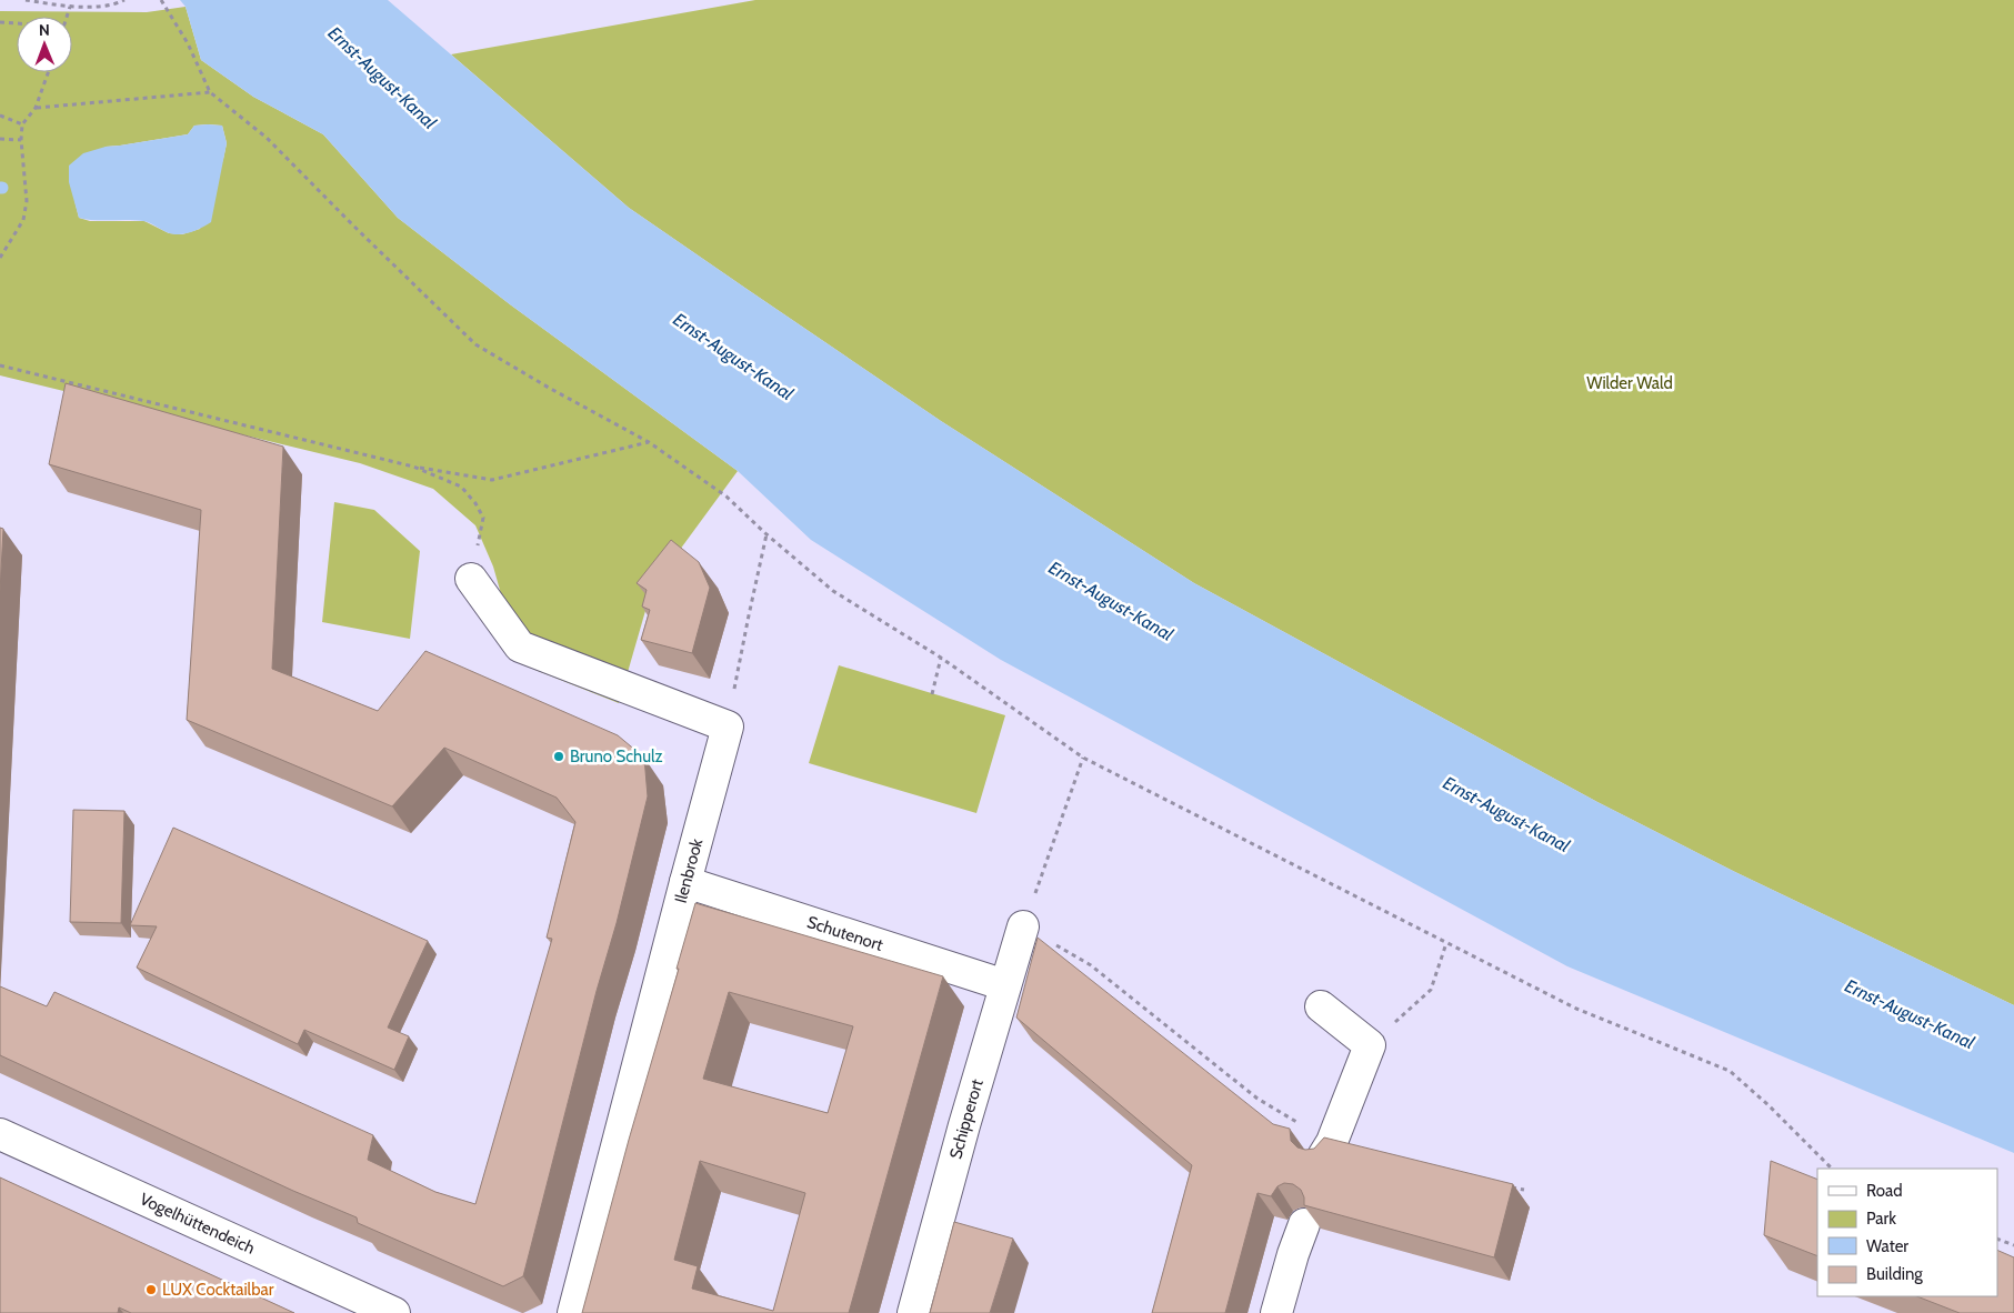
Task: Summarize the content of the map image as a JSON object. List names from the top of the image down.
{
  "streets": {
    "street": [
      "Ilenbrook",
      "Schutenort",
      "Schipperort",
      "Vogelhüttendeich"
    ]
  },
  "crossings": [
    ["Ilenbrook", "Schutenort"],
    ["Schutenort", "Schipperort"]
  ],
  "water": ["Ernst-August-Kanal"],
  "parks": ["Wilder Wald"],
  "places": ["Bruno Schulz", "LUX Cocktailbar"],
  "legend": [
    "Road",
    "Park",
    "Water",
    "Building"
  ],
  "north": "top"
}
